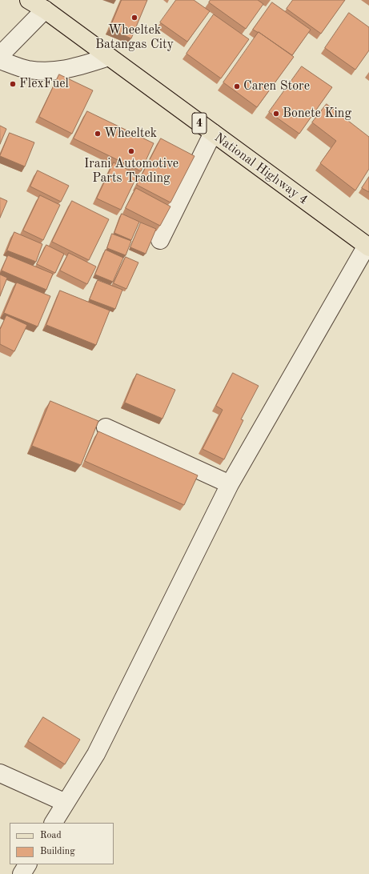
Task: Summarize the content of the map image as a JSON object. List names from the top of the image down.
{
  "streets": {
    "main road": ["4", "National Highway 4"]
  },
  "places": [
    "Wheeltek Batangas City",
    "FlexFuel",
    "Caren Store",
    "Bonete King",
    "Wheeltek",
    "Irani Automotive Parts Trading"
  ],
  "legend": ["Road", "Building"]
}
